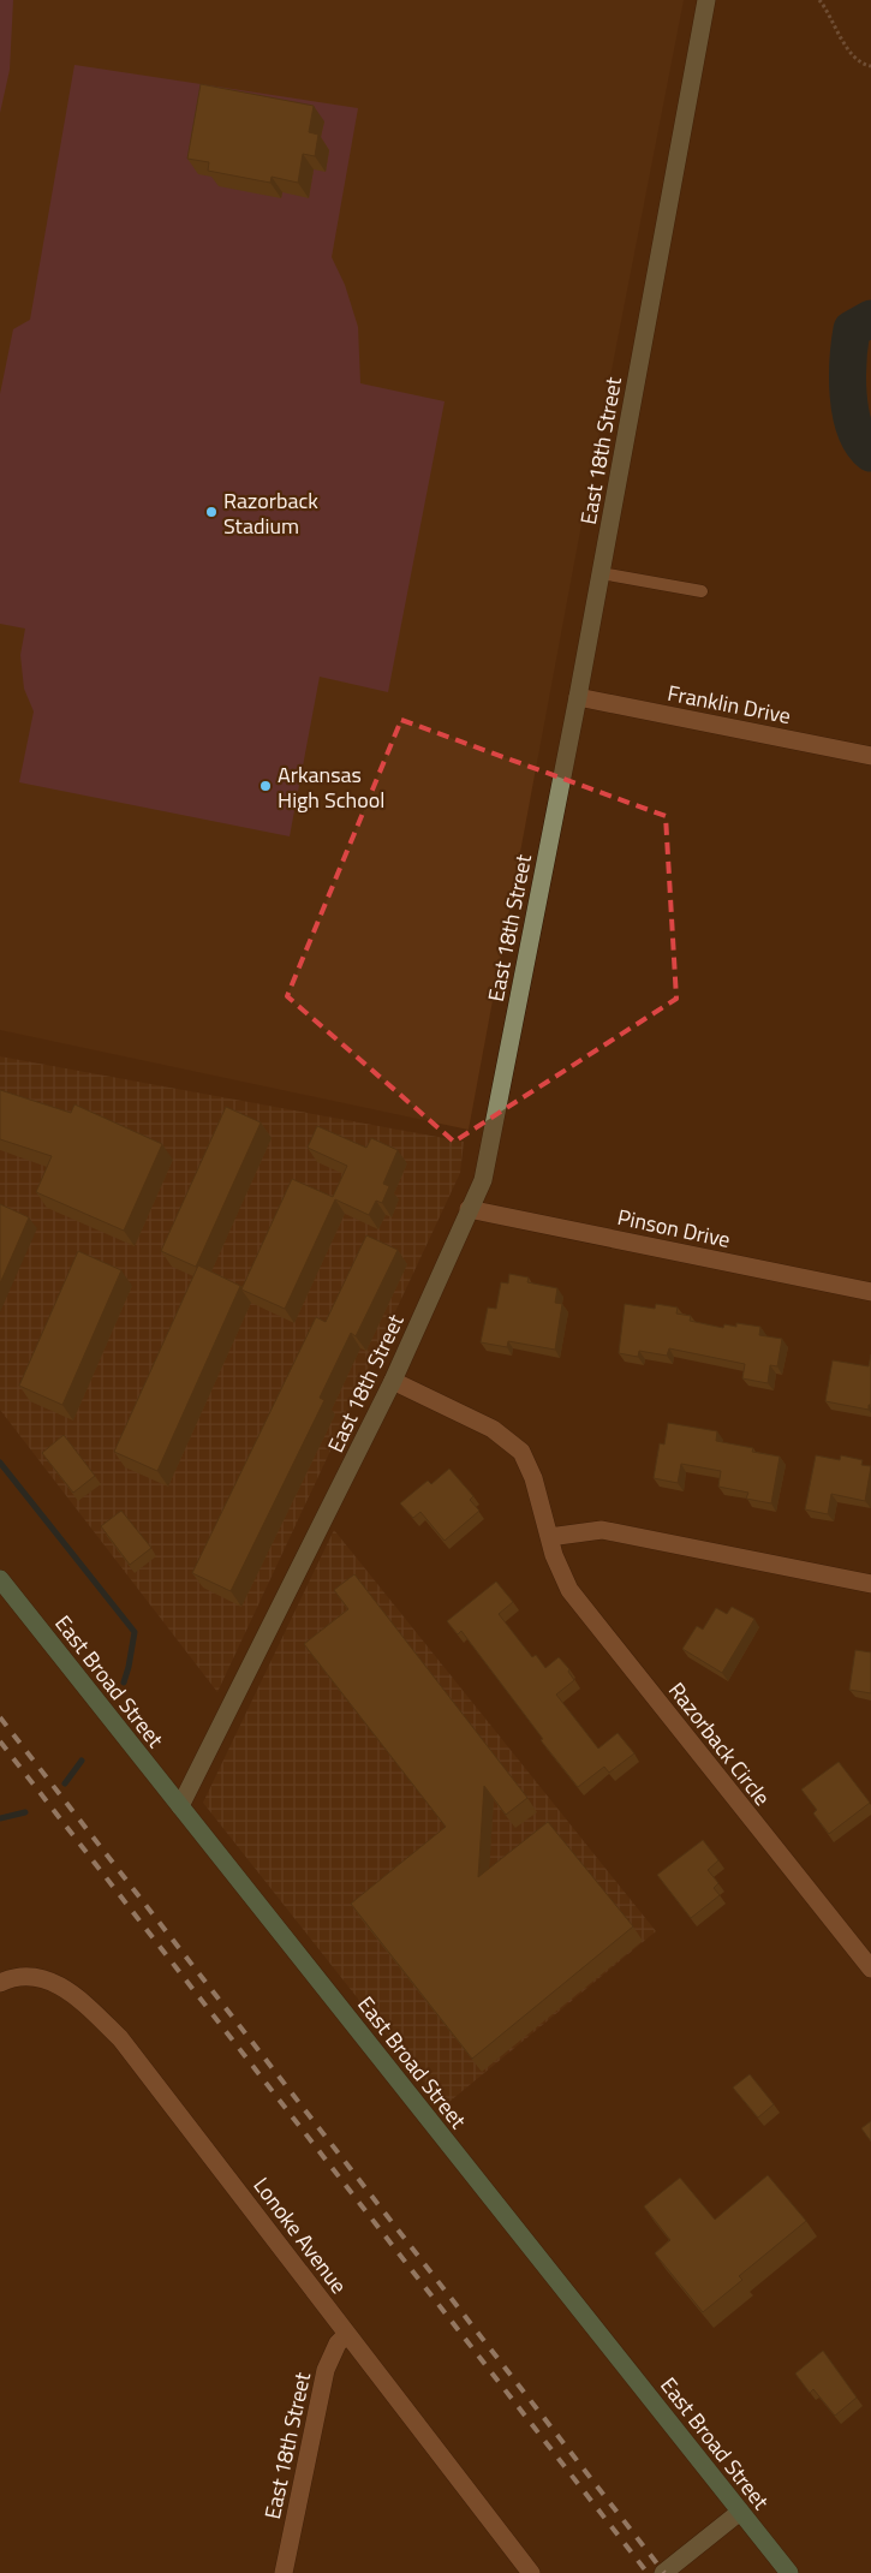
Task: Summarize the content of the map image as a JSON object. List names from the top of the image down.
{
  "streets": {
    "main road": ["East Broad Street"],
    "street": [
      "East 18th Street",
      "Franklin Drive",
      "Pinson Drive",
      "Razorback Circle",
      "Lonoke Avenue"
    ]
  },
  "crossings": [
    ["East 18th Street", "Franklin Drive"],
    ["East 18th Street", "Pinson Drive"],
    ["East 18th Street", "East Broad Street"],
    ["East 18th Street", "Razorback Circle"],
    ["East 18th Street", "Lonoke Avenue"]
  ],
  "places": ["Razorback Stadium", "Arkansas High School"]
}
